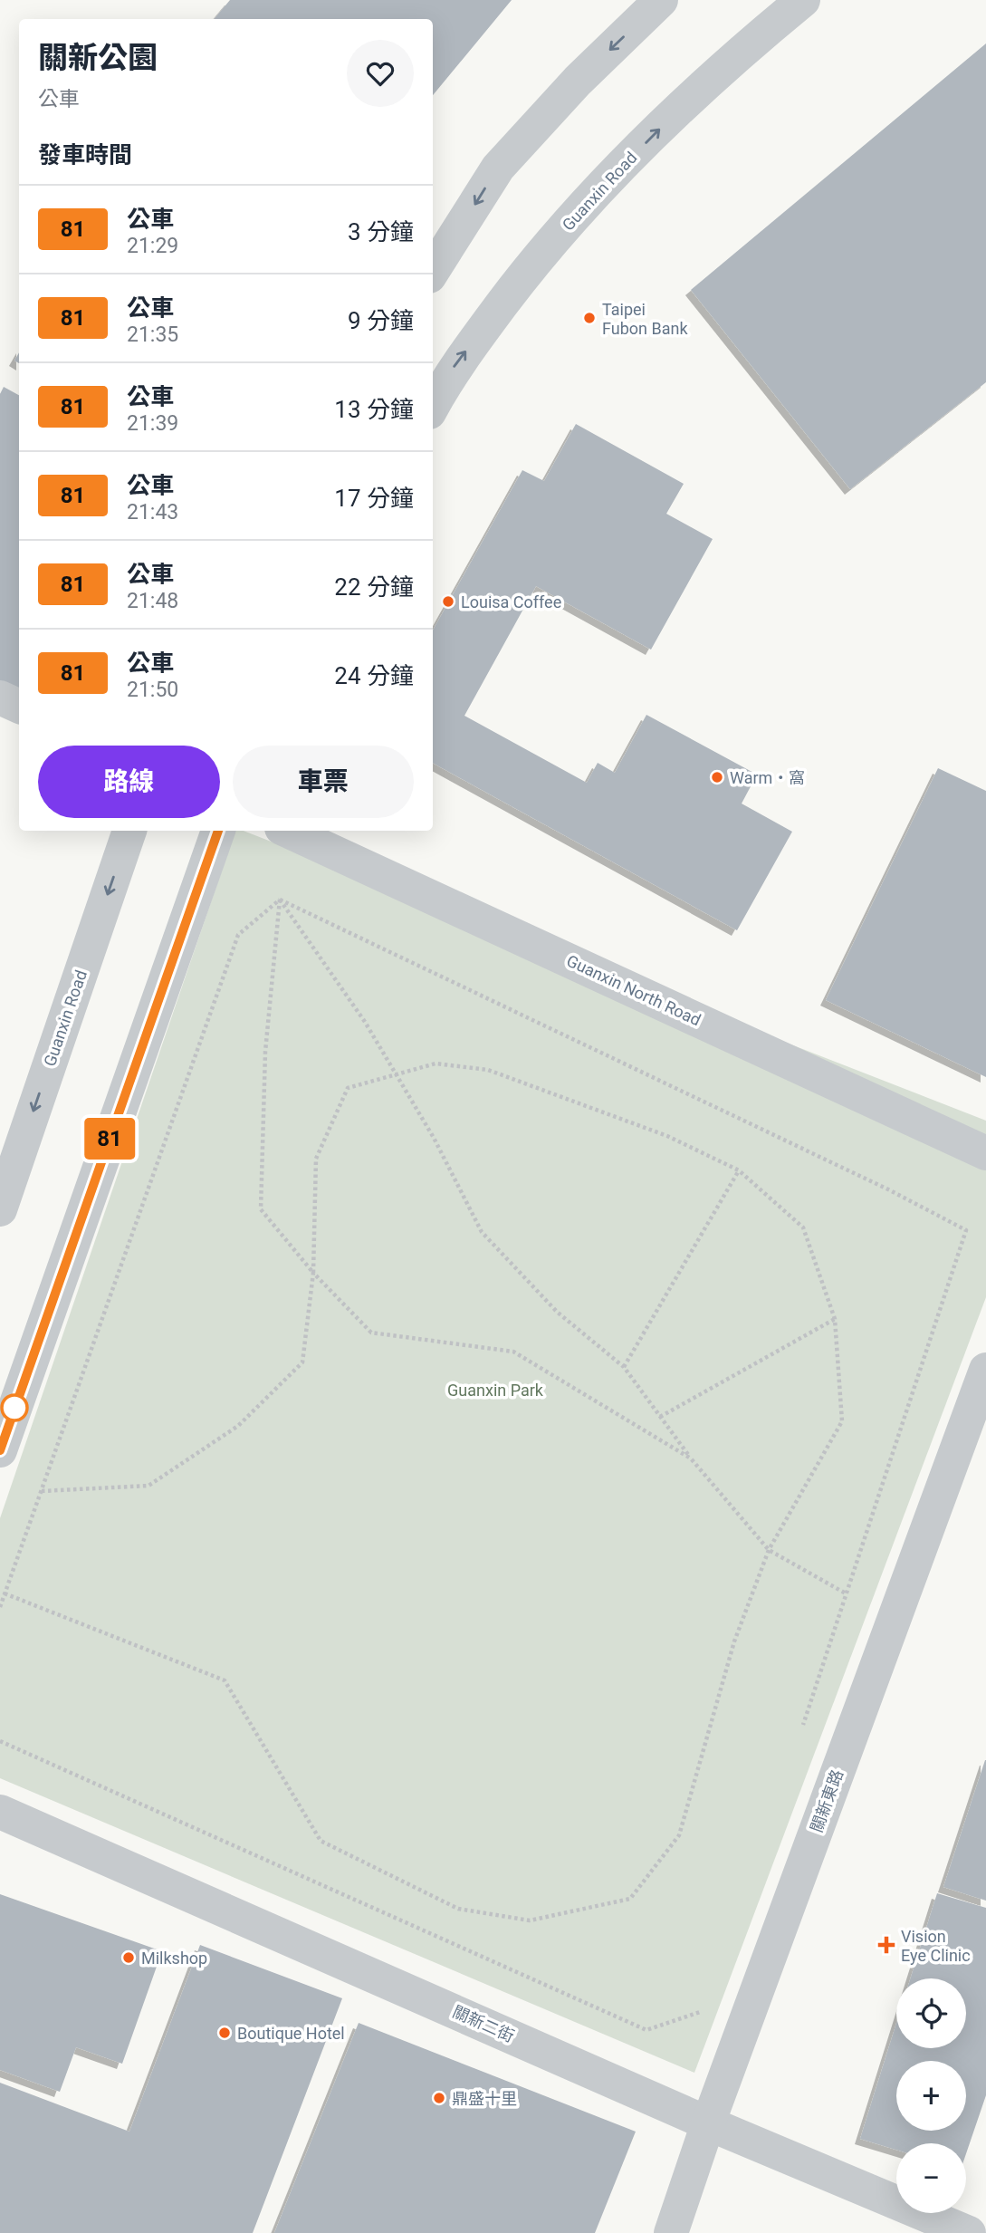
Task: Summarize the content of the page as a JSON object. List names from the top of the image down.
{
  "streets": {
    "street": [
      "Guanxin Road",
      "Guanxin North Road",
      "關新東路",
      "關新二街"
    ]
  },
  "crossings": [
    ["關新東路", "關新二街"]
  ],
  "parks": ["Guanxin Park"],
  "places": {
    "other": [
      "Taipei Fubon Bank",
      "Louisa Coffee",
      "Warm・窩",
      "Milkshop",
      "Boutique Hotel",
      "鼎盛十里"
    ],
    "health": ["Vision Eye Clinic"]
  },
  "lines": ["bus line 81"],
  "page": {
    "on_map": "81",
    "heading": [
      ["關新公園", "公車"],
      "發車時間"
    ],
    "list": [
      {
        "mark": "81",
        "name": "公車",
        "note": "21:29",
        "value": "3 分鐘"
      },
      {
        "mark": "81",
        "name": "公車",
        "note": "21:35",
        "value": "9 分鐘"
      },
      {
        "mark": "81",
        "name": "公車",
        "note": "21:39",
        "value": "13 分鐘"
      },
      {
        "mark": "81",
        "name": "公車",
        "note": "21:43",
        "value": "17 分鐘"
      },
      {
        "mark": "81",
        "name": "公車",
        "note": "21:48",
        "value": "22 分鐘"
      },
      {
        "mark": "81",
        "name": "公車",
        "note": "21:50",
        "value": "24 分鐘"
      }
    ],
    "buttons": ["路線", "車票"],
    "map_buttons": ["+", "−"]
  }
}
